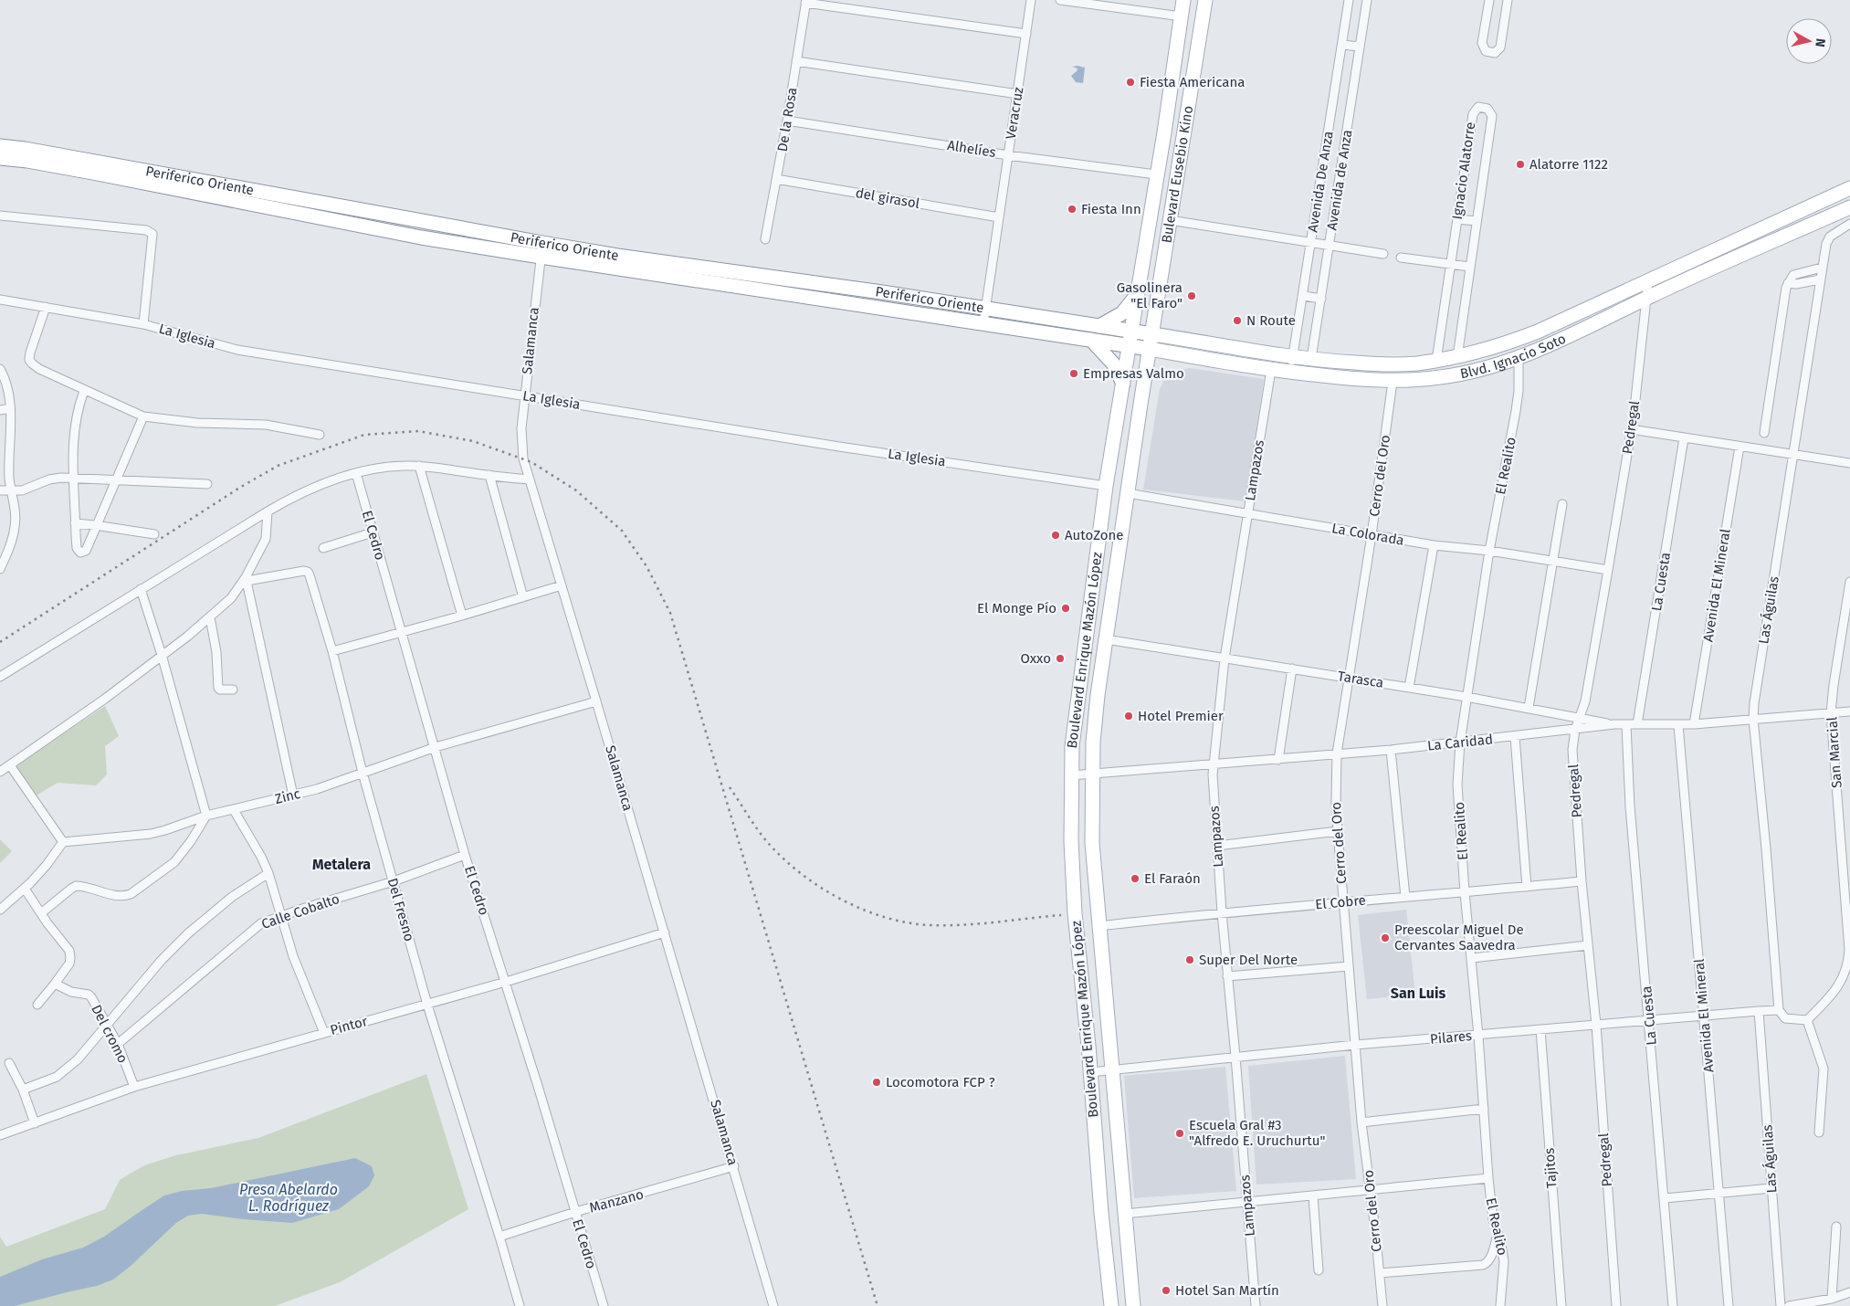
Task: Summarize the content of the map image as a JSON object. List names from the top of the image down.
{
  "streets": {
    "main road": [
      "Bulevard Eusebio Kino",
      "Periferico Oriente",
      "Blvd. Ignacio Soto",
      "Boulevard Enrique Mazón López"
    ],
    "street": [
      "Veracruz",
      "De la Rosa",
      "Alhelíes",
      "Ignacio Alatorre",
      "Avenida de Anza",
      "Avenida De Anza",
      "del girasol",
      "La Iglesia",
      "Salamanca",
      "Pedregal",
      "El Realito",
      "Lampazos",
      "Cerro del Oro",
      "La Colorada",
      "El Cedro",
      "La Cuesta",
      "Avenida El Mineral",
      "Las Águilas",
      "Tarasca",
      "La Caridad",
      "San Marcial",
      "Zinc",
      "El Cobre",
      "Del Fresno",
      "Calle Cobalto",
      "Pintor",
      "Del cromo",
      "Pilares",
      "Tajitos",
      "Manzano"
    ]
  },
  "crossings": [
    ["Veracruz", "Alhelíes"],
    ["Veracruz", "Periferico Oriente"],
    ["Veracruz", "del girasol"],
    ["De la Rosa", "Alhelíes"],
    ["De la Rosa", "del girasol"],
    ["Alhelíes", "Boulevard Enrique Mazón López"],
    ["Ignacio Alatorre", "Blvd. Ignacio Soto"],
    ["Bulevard Eusebio Kino", "Periferico Oriente"],
    ["Bulevard Eusebio Kino", "Blvd. Ignacio Soto"],
    ["Bulevard Eusebio Kino", "Boulevard Enrique Mazón López"],
    ["Avenida de Anza", "Blvd. Ignacio Soto"],
    ["Periferico Oriente", "Salamanca"],
    ["Periferico Oriente", "Blvd. Ignacio Soto"],
    ["Periferico Oriente", "Boulevard Enrique Mazón López"],
    ["Avenida De Anza", "Blvd. Ignacio Soto"],
    ["La Iglesia", "Salamanca"],
    ["La Iglesia", "Boulevard Enrique Mazón López"],
    ["Salamanca", "Zinc"],
    ["Salamanca", "Pintor"],
    ["Salamanca", "Manzano"],
    ["Blvd. Ignacio Soto", "Pedregal"],
    ["Blvd. Ignacio Soto", "El Realito"],
    ["Blvd. Ignacio Soto", "Lampazos"],
    ["Blvd. Ignacio Soto", "Cerro del Oro"],
    ["Blvd. Ignacio Soto", "Boulevard Enrique Mazón López"],
    ["Pedregal", "La Colorada"],
    ["Pedregal", "Tarasca"],
    ["Pedregal", "La Caridad"],
    ["Pedregal", "El Cobre"],
    ["Pedregal", "Pilares"],
    ["El Realito", "La Colorada"],
    ["El Realito", "Tarasca"],
    ["El Realito", "La Caridad"],
    ["El Realito", "El Cobre"],
    ["El Realito", "Pilares"],
    ["Lampazos", "La Colorada"],
    ["Lampazos", "Tarasca"],
    ["Lampazos", "La Caridad"],
    ["Lampazos", "El Cobre"],
    ["Lampazos", "Pilares"],
    ["Cerro del Oro", "La Colorada"],
    ["Cerro del Oro", "Tarasca"],
    ["Cerro del Oro", "La Caridad"],
    ["Cerro del Oro", "El Cobre"],
    ["Cerro del Oro", "Pilares"],
    ["La Colorada", "Boulevard Enrique Mazón López"],
    ["El Cedro", "Zinc"],
    ["El Cedro", "Calle Cobalto"],
    ["El Cedro", "Pintor"],
    ["El Cedro", "Manzano"],
    ["La Cuesta", "La Caridad"],
    ["La Cuesta", "Pilares"],
    ["Avenida El Mineral", "La Caridad"],
    ["Avenida El Mineral", "Pilares"],
    ["Las Águilas", "La Caridad"],
    ["Las Águilas", "Pilares"],
    ["Boulevard Enrique Mazón López", "Tarasca"],
    ["Boulevard Enrique Mazón López", "La Caridad"],
    ["Boulevard Enrique Mazón López", "El Cobre"],
    ["Boulevard Enrique Mazón López", "Pilares"],
    ["Tarasca", "La Caridad"],
    ["La Caridad", "San Marcial"],
    ["San Marcial", "Pilares"],
    ["Zinc", "Del Fresno"],
    ["Del Fresno", "Calle Cobalto"],
    ["Del Fresno", "Pintor"],
    ["Del Fresno", "Manzano"],
    ["Calle Cobalto", "Del cromo"],
    ["Pintor", "Del cromo"],
    ["Pilares", "Tajitos"]
  ],
  "districts": ["Metalera", "San Luis"],
  "water": ["Presa Abelardo L. Rodríguez"],
  "places": [
    "Fiesta Americana",
    "Alatorre 1122",
    "Fiesta Inn",
    "Gasolinera \"El Faro\"",
    "N Route",
    "Empresas Valmo",
    "AutoZone",
    "El Monge Pío",
    "Oxxo",
    "Hotel Premier",
    "El Faraón",
    "Preescolar Miguel De Cervantes Saavedra",
    "Super Del Norte",
    "Locomotora FCP ?",
    "Escuela Gral #3 \"Alfredo E. Uruchurtu\"",
    "Hotel San Martín"
  ],
  "north": "right"
}
